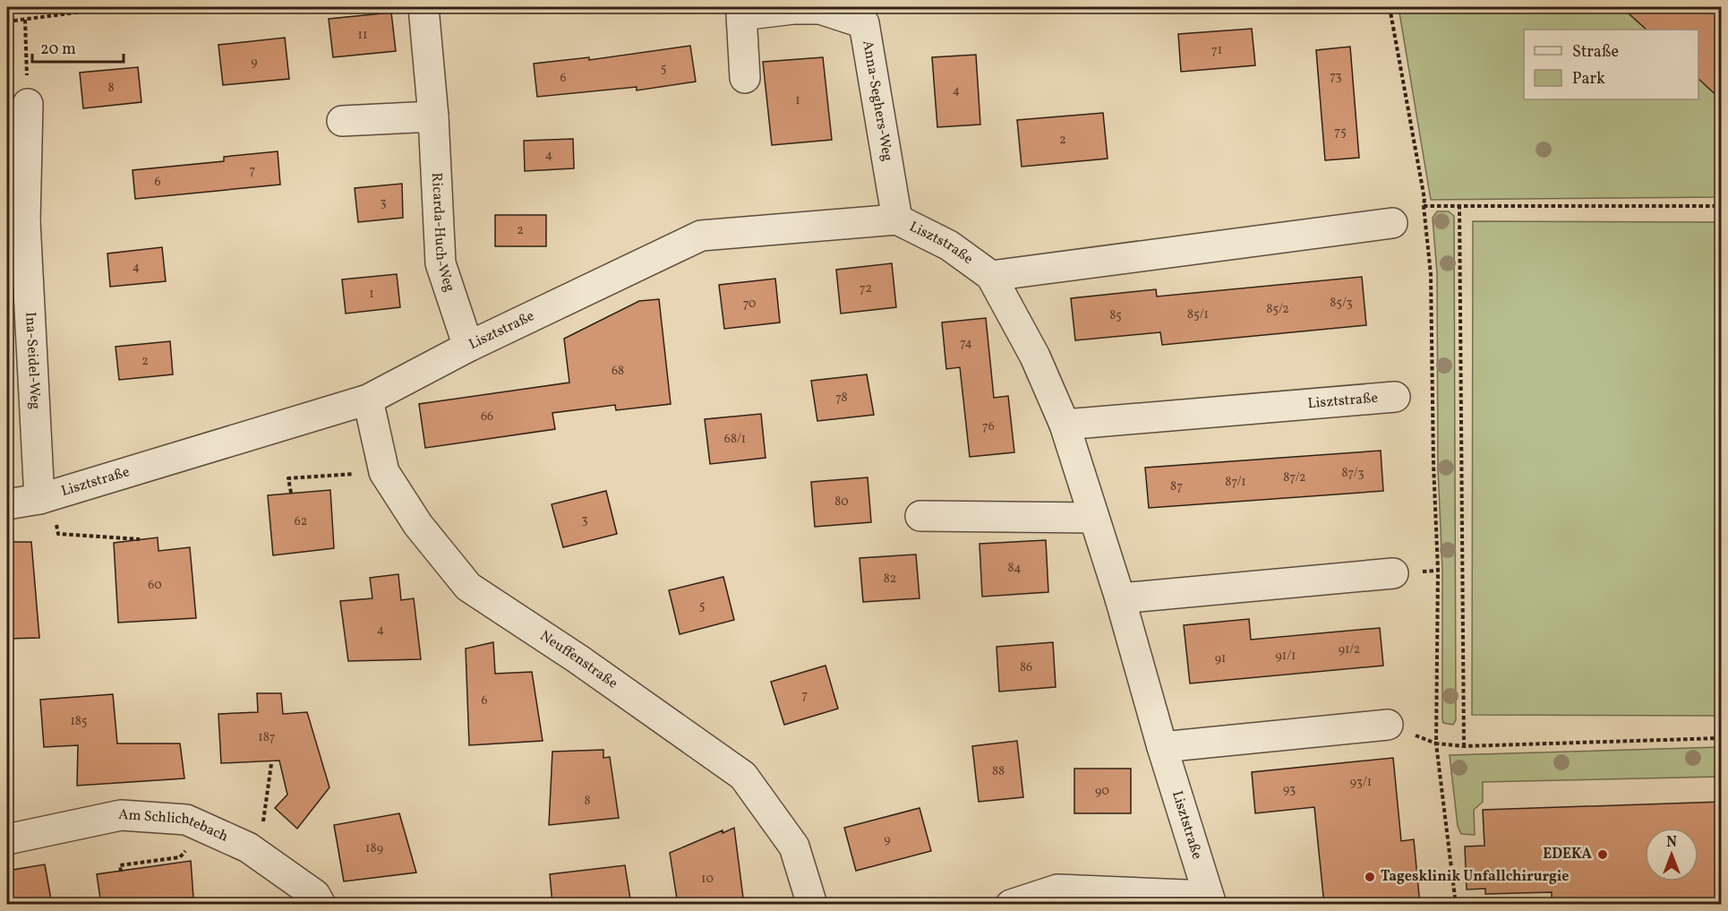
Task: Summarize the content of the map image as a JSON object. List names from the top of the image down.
{
  "streets": {
    "street": [
      "Anna-Seghers-Weg",
      "Ricarda-Huch-Weg",
      "Lisztstraße",
      "Ina-Seidel-Weg",
      "Neuffenstraße",
      "Am Schlichtebach"
    ]
  },
  "crossings": [
    ["Anna-Seghers-Weg", "Lisztstraße"],
    ["Ricarda-Huch-Weg", "Lisztstraße"],
    ["Lisztstraße", "Ina-Seidel-Weg"],
    ["Lisztstraße", "Neuffenstraße"]
  ],
  "places": ["EDEKA", "Tagesklinik Unfallchirurgie"],
  "house_numbers": [
    "11",
    "71",
    "9",
    "5",
    "73",
    "6",
    "8",
    "4",
    "1",
    "75",
    "2",
    "4",
    "7",
    "6",
    "3",
    "2",
    "4",
    "72",
    "1",
    "85/3",
    "70",
    "85/2",
    "85/1",
    "85",
    "74",
    "2",
    "68",
    "78",
    "66",
    "76",
    "68/1",
    "87/3",
    "87/2",
    "87/1",
    "87",
    "80",
    "3",
    "62",
    "84",
    "82",
    "60",
    "5",
    "4",
    "91/2",
    "91/1",
    "91",
    "86",
    "7",
    "6",
    "185",
    "187",
    "88",
    "93/1",
    "93",
    "90",
    "8",
    "9",
    "189",
    "10"
  ],
  "legend": ["Straße", "Park"],
  "scale_bar": "20 m",
  "north": "top"
}
